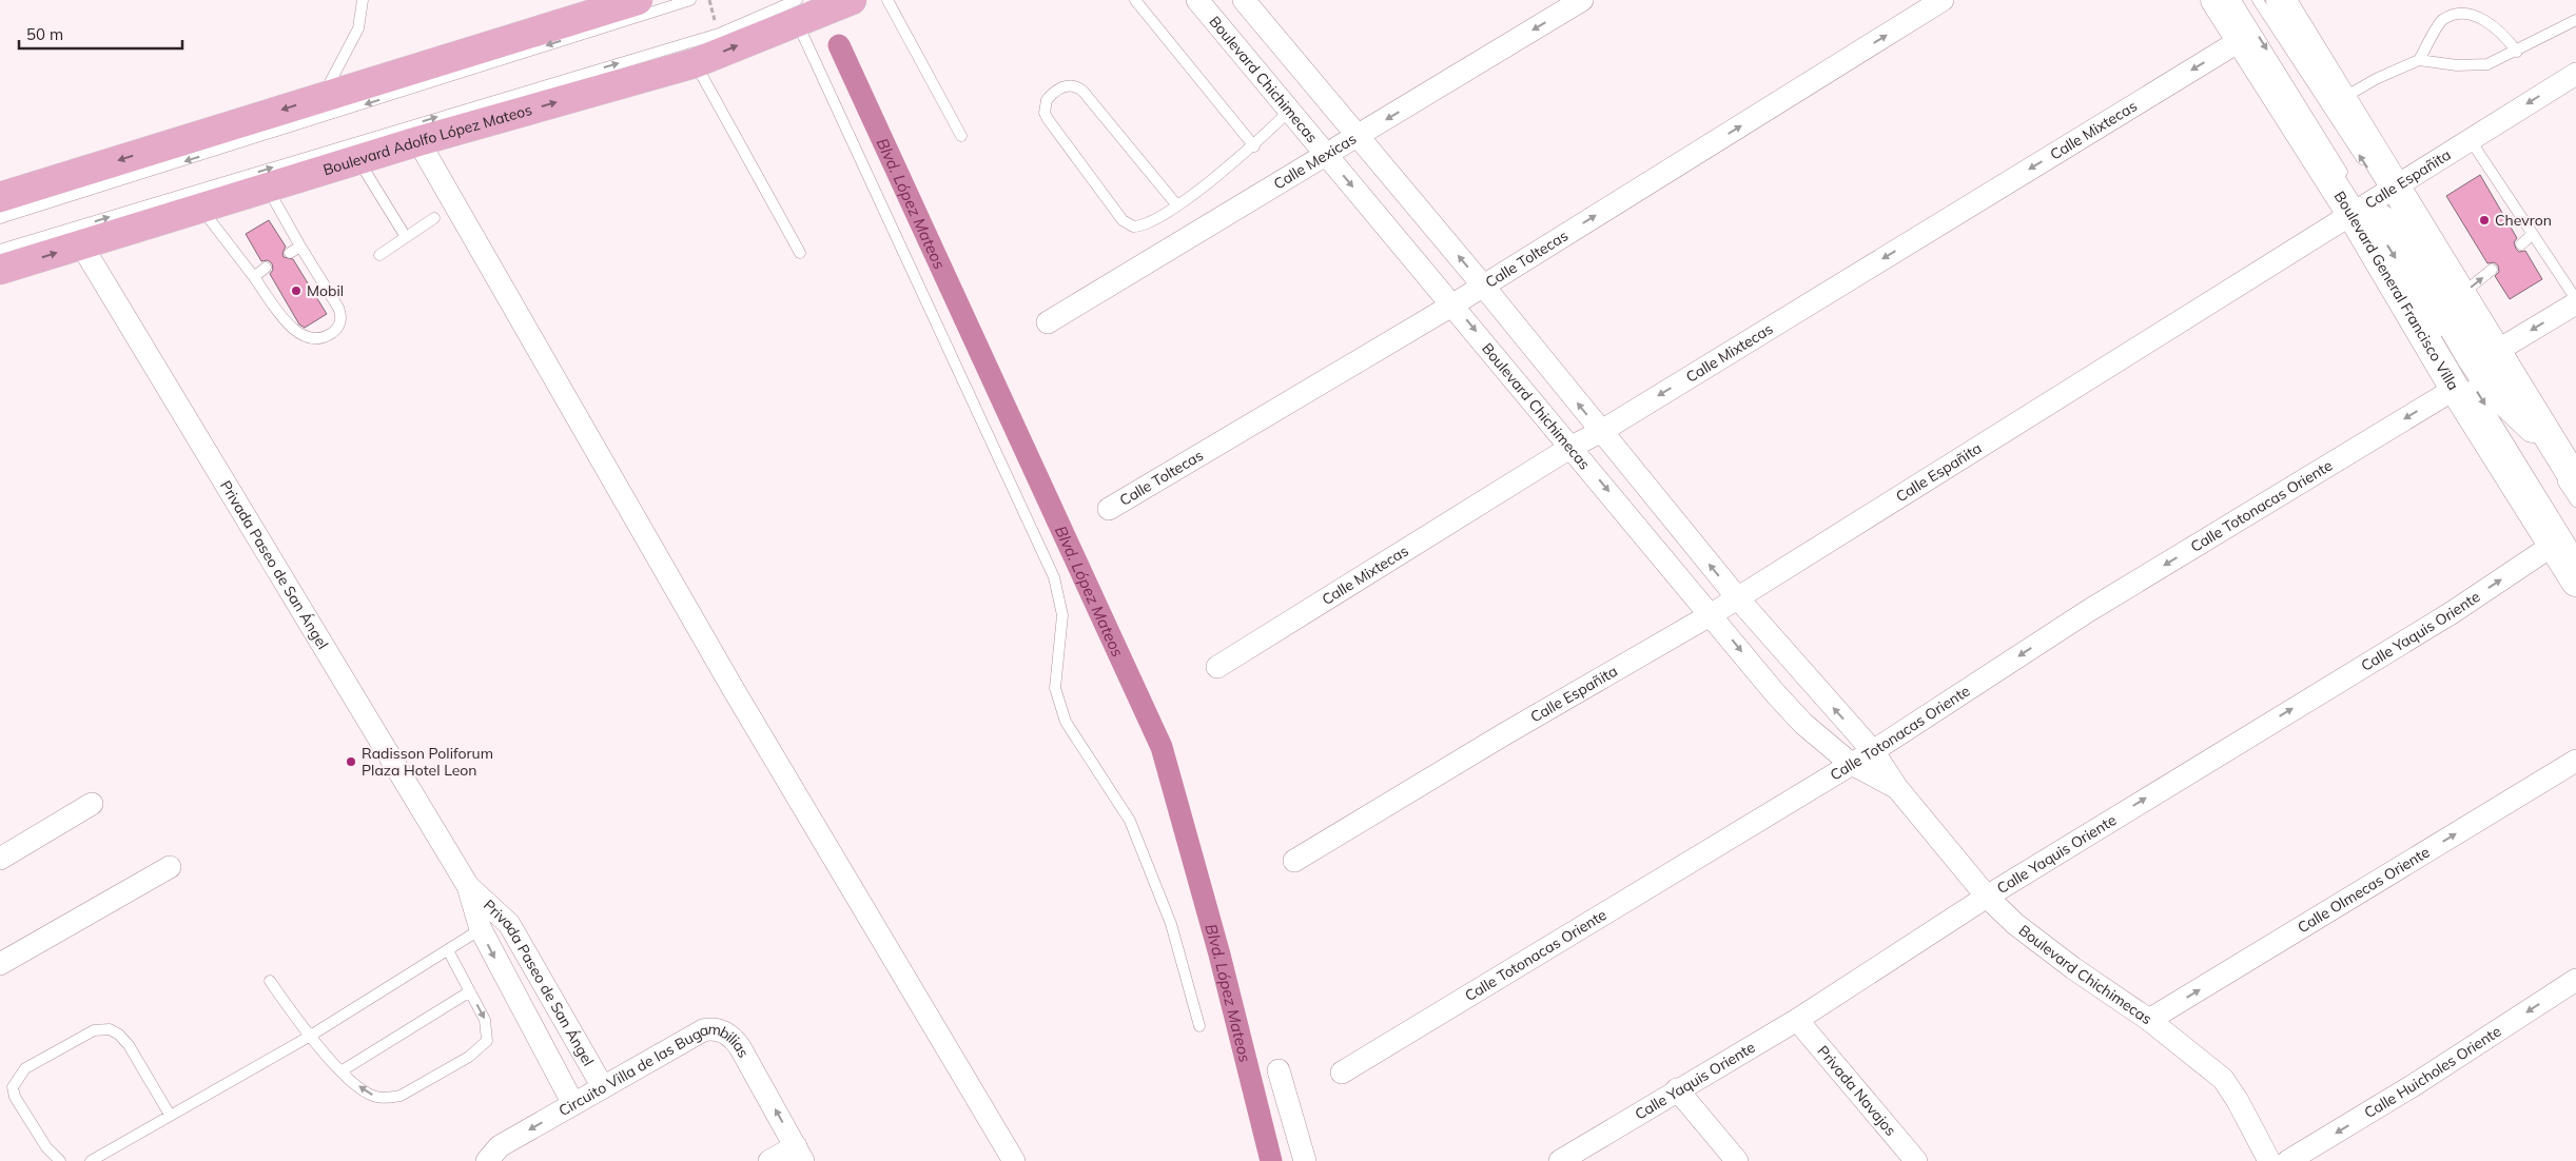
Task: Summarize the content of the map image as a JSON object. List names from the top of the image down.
{
  "streets": {
    "main road": ["Boulevard Adolfo López Mateos", "Boulevard General Francisco Villa"],
    "street": [
      "Boulevard Chichimecas",
      "Calle Mixtecas",
      "Calle Mexicas",
      "Calle Españita",
      "Calle Toltecas",
      "Calle Totonacas Oriente",
      "Privada Paseo de San Ángel",
      "Calle Yaquis Oriente",
      "Calle Olmecas Oriente",
      "Calle Huicholes Oriente",
      "Circuito Villa de las Bugambilias",
      "Privada Navajos"
    ]
  },
  "crossings": [
    ["Boulevard Chichimecas", "Calle Mixtecas"],
    ["Boulevard Chichimecas", "Calle Mexicas"],
    ["Boulevard Chichimecas", "Calle Españita"],
    ["Boulevard Chichimecas", "Calle Toltecas"],
    ["Boulevard Chichimecas", "Calle Totonacas Oriente"],
    ["Boulevard Chichimecas", "Calle Yaquis Oriente"],
    ["Boulevard Chichimecas", "Calle Olmecas Oriente"],
    ["Calle Mixtecas", "Boulevard General Francisco Villa"],
    ["Boulevard Adolfo López Mateos", "Privada Paseo de San Ángel"],
    ["Calle Españita", "Boulevard General Francisco Villa"],
    ["Boulevard General Francisco Villa", "Calle Totonacas Oriente"],
    ["Boulevard General Francisco Villa", "Calle Yaquis Oriente"],
    ["Privada Paseo de San Ángel", "Circuito Villa de las Bugambilias"],
    ["Calle Yaquis Oriente", "Privada Navajos"]
  ],
  "one_way": [
    "Calle Mixtecas",
    "Calle Mexicas",
    "Calle Toltecas",
    "Calle Totonacas Oriente",
    "Calle Yaquis Oriente",
    "Calle Olmecas Oriente",
    "Calle Huicholes Oriente"
  ],
  "water": ["Blvd. López Mateos"],
  "places": ["Chevron", "Mobil", "Radisson Poliforum Plaza Hotel Leon"],
  "scale_bar": "50 m"
}
